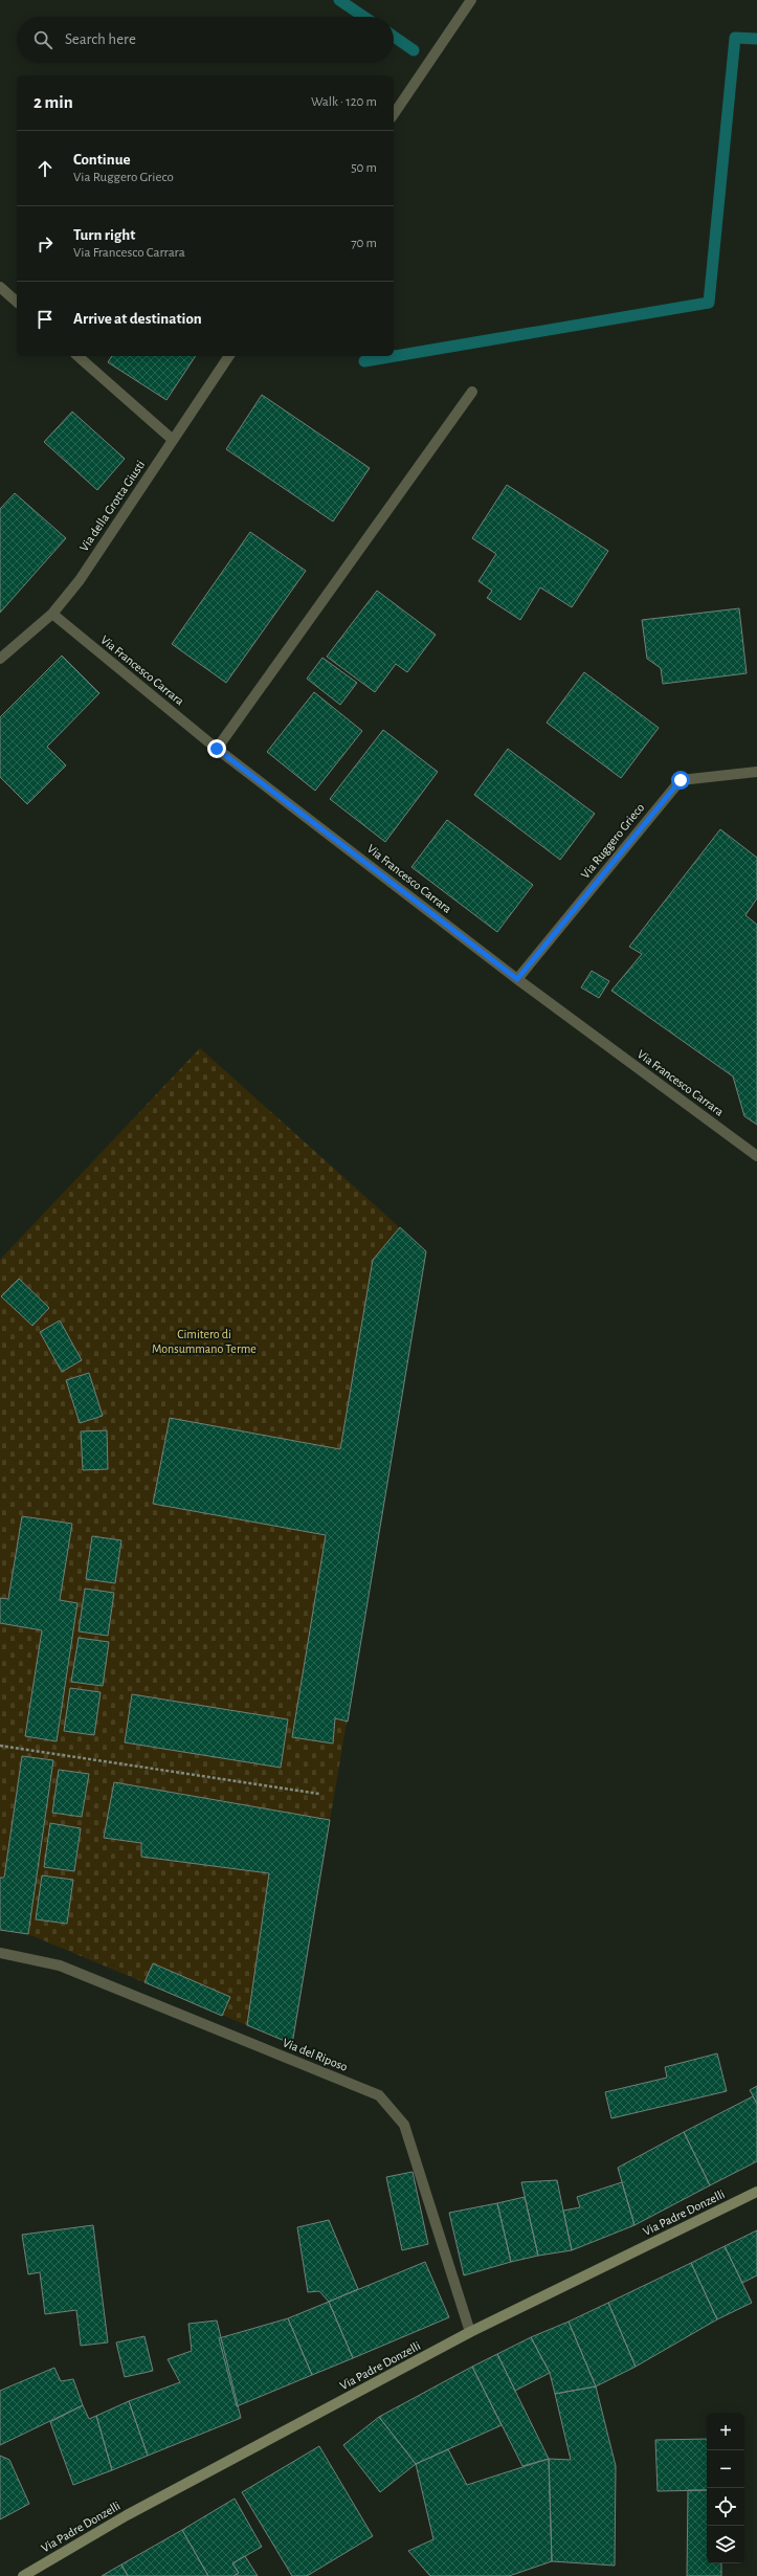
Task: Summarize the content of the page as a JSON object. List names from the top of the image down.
{
  "streets": {
    "street": [
      "Via della Grotta Giusti",
      "Via Francesco Carrara",
      "Via Ruggero Grieco",
      "Via del Riposo",
      "Via Padre Donzelli"
    ]
  },
  "crossings": [
    ["Via della Grotta Giusti", "Via Francesco Carrara"],
    ["Via Francesco Carrara", "Via Ruggero Grieco"],
    ["Via del Riposo", "Via Padre Donzelli"]
  ],
  "parks": ["Cimitero di Monsummano Terme"],
  "page": {
    "search": "Search here",
    "heading": ["2 min", "Walk · 120 m"],
    "list": [
      ["Continue", "Via Ruggero Grieco", "50 m"],
      ["Turn right", "Via Francesco Carrara", "70 m"],
      "Arrive at destination"
    ],
    "map_buttons": ["+", "−"]
  }
}
